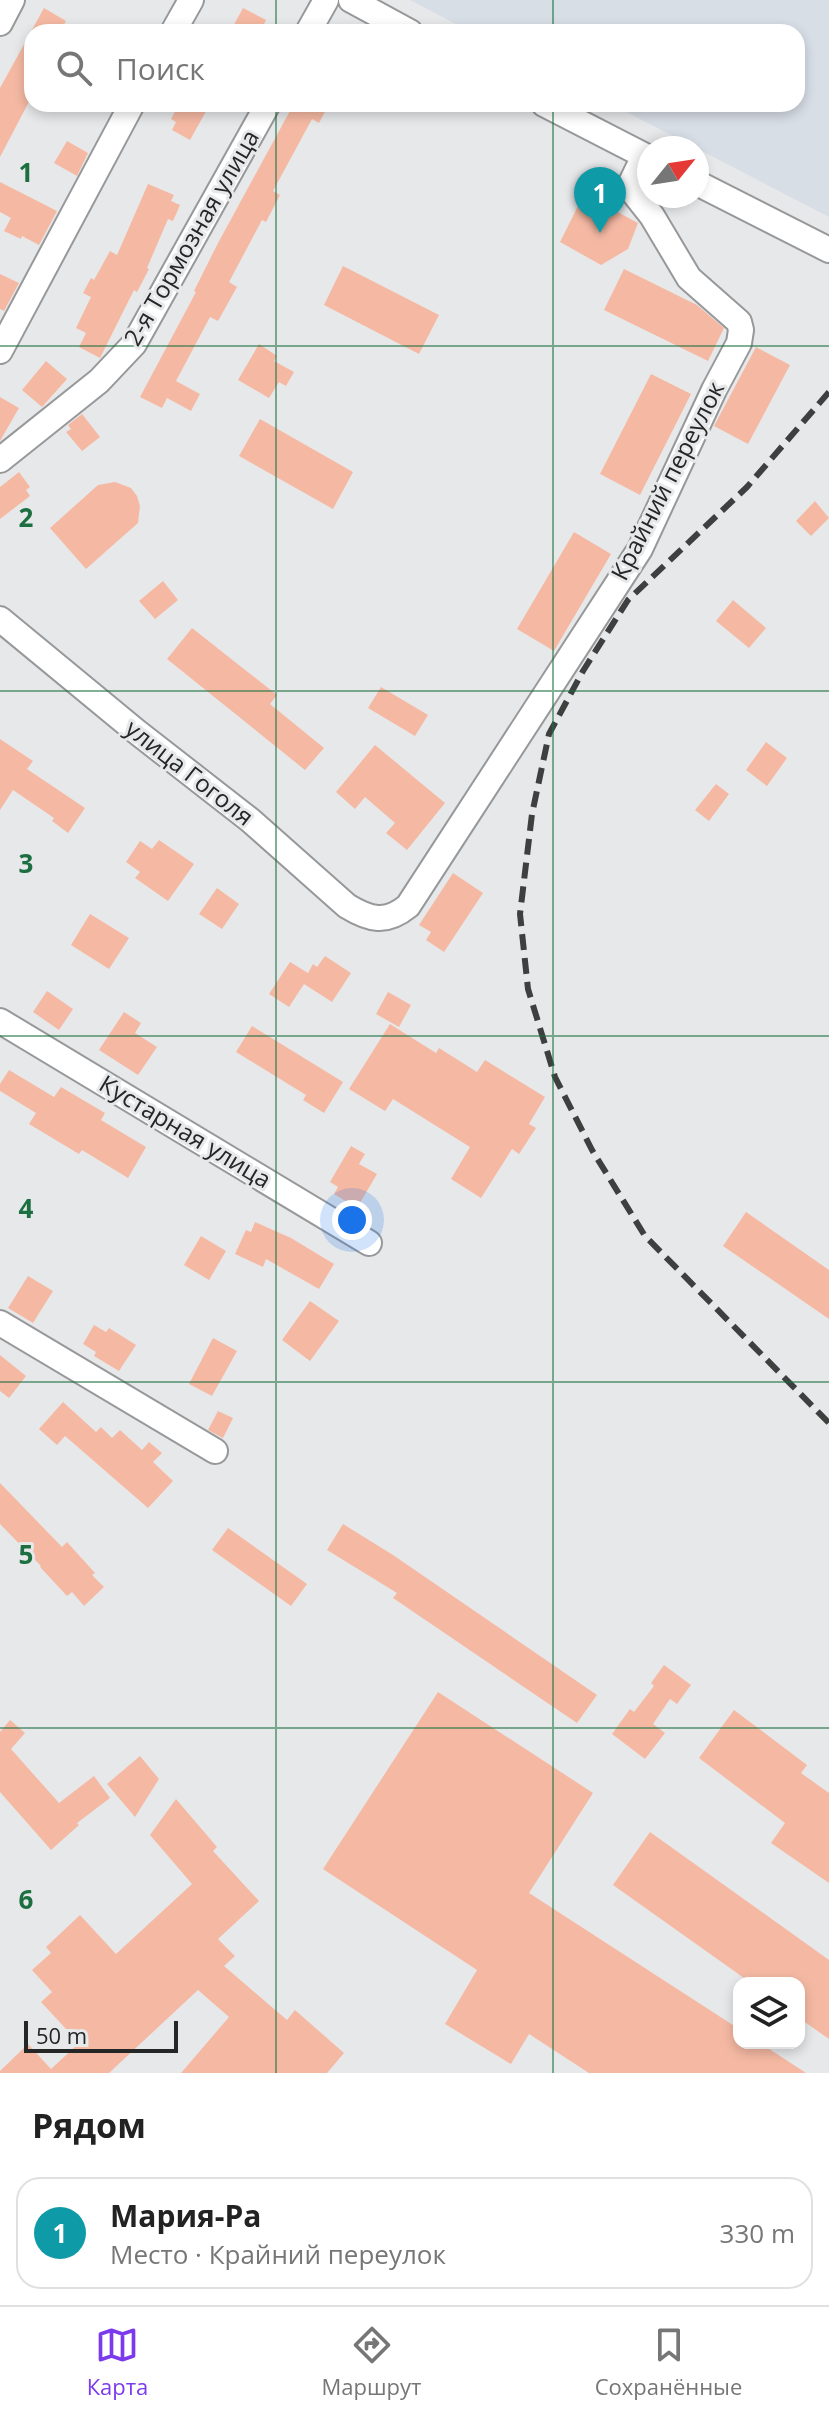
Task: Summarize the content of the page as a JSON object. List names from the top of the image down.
{
  "streets": {
    "street": [
      "2-я Тормозная улица",
      "Крайний переулок",
      "улица Гоголя",
      "Кустарная улица"
    ]
  },
  "crossings": [
    ["Крайний переулок", "улица Гоголя"]
  ],
  "scale_bar": "50 m",
  "north": "top right",
  "page": {
    "search": "Поиск",
    "pins": "1",
    "scale": "50 m",
    "heading": "Рядом",
    "list": [
      {
        "mark": "1",
        "name": "Мария-Ра",
        "note": "Место · Крайний переулок",
        "value": "330 m"
      }
    ],
    "nav": ["Карта", "Маршрут", "Сохранённые"]
  },
  "grid": {
    "rows": [
      "1",
      "2",
      "3",
      "4",
      "5",
      "6"
    ]
  }
}
